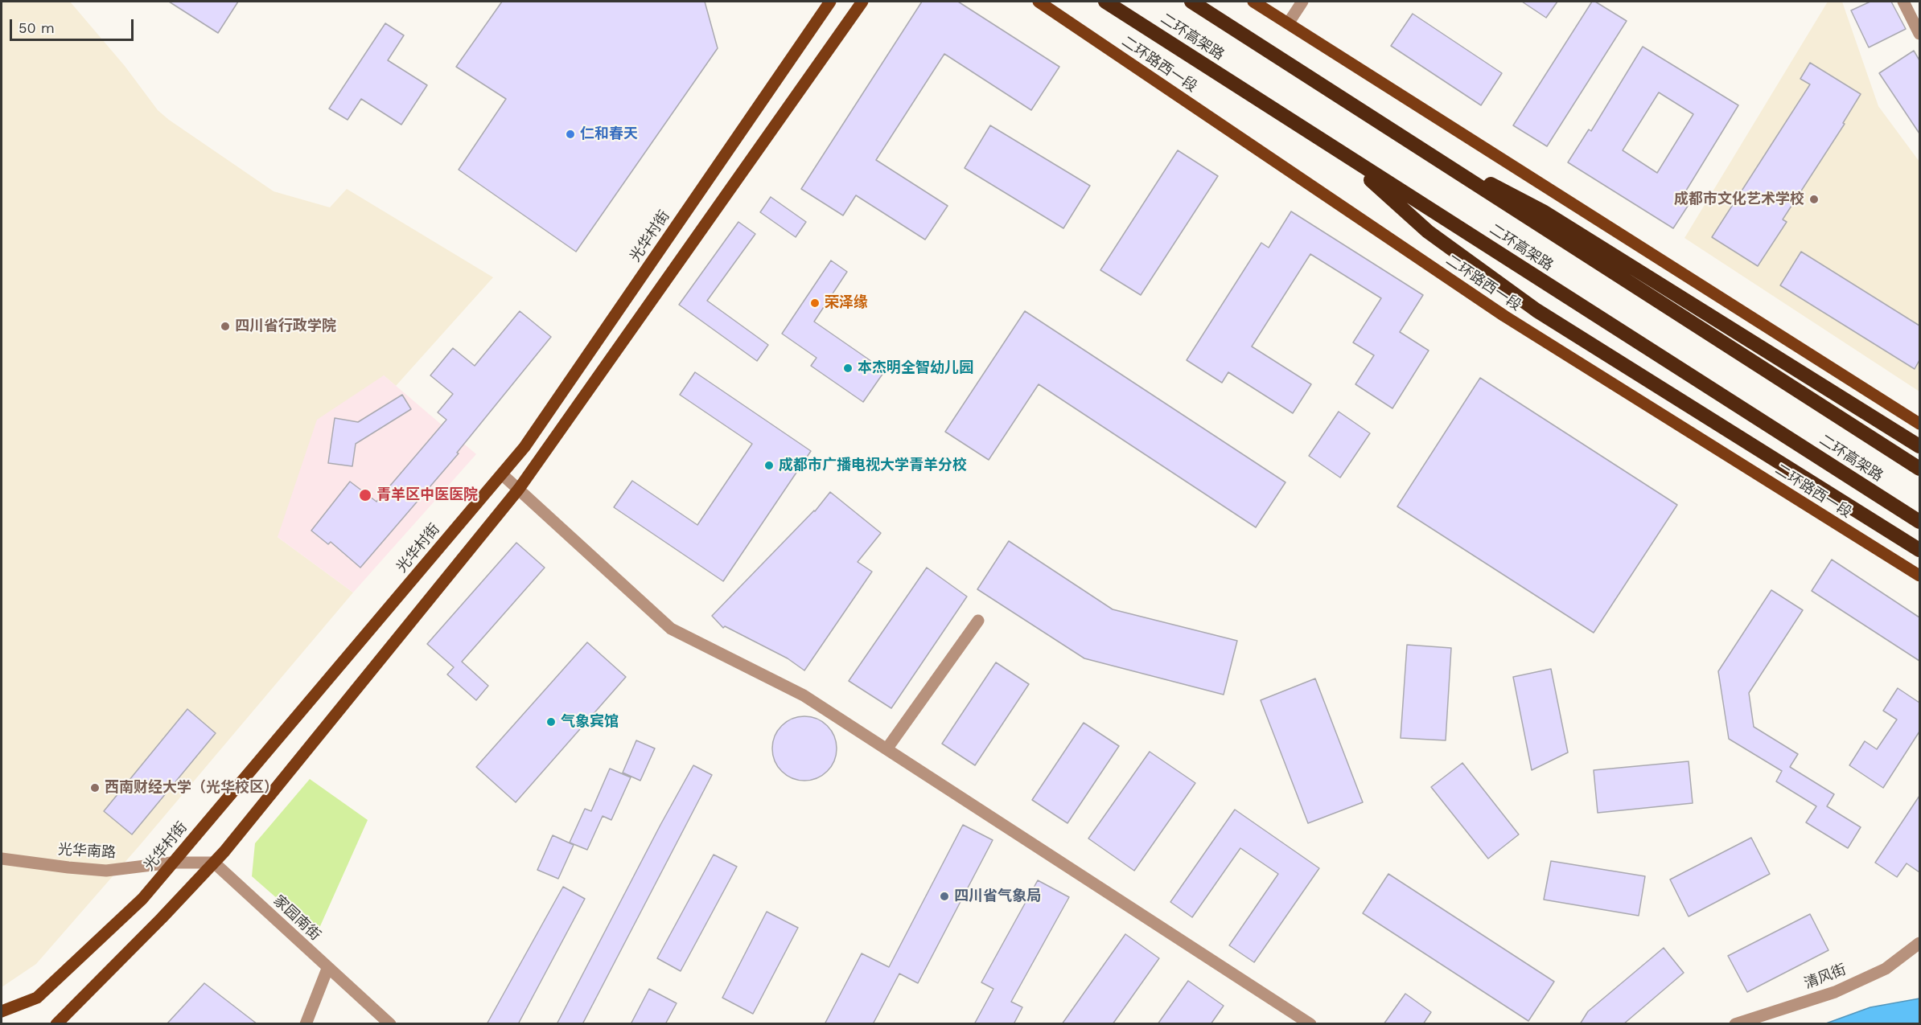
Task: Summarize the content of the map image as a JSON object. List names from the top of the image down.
{
  "streets": {
    "highway": ["二环高架路"],
    "main road": ["二环路西一段", "光华村街"],
    "street": ["光华南路", "家园南街", "清风街"]
  },
  "crossings": [
    ["光华村街", "光华南路"]
  ],
  "places": [
    "仁和春天",
    "成都市文化艺术学校",
    "荣泽缘",
    "四川省行政学院",
    "本杰明全智幼儿园",
    "成都市广播电视大学青羊分校",
    "青羊区中医医院",
    "气象宾馆",
    "西南财经大学（光华校区）",
    "四川省气象局"
  ],
  "scale_bar": "50 m"
}
